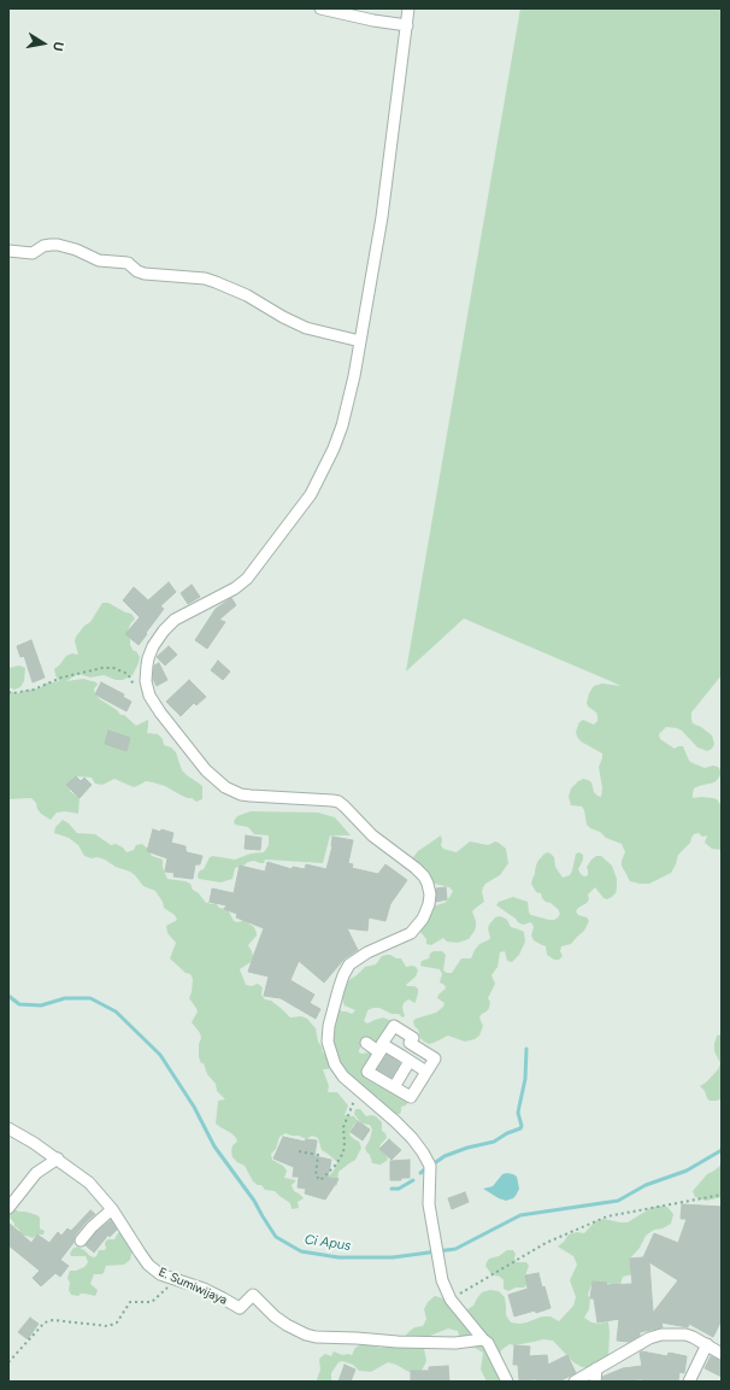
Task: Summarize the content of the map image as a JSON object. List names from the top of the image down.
{
  "streets": {
    "street": ["E. Sumiwijaya"]
  },
  "water": ["Ci Apus"],
  "north": "right"
}
